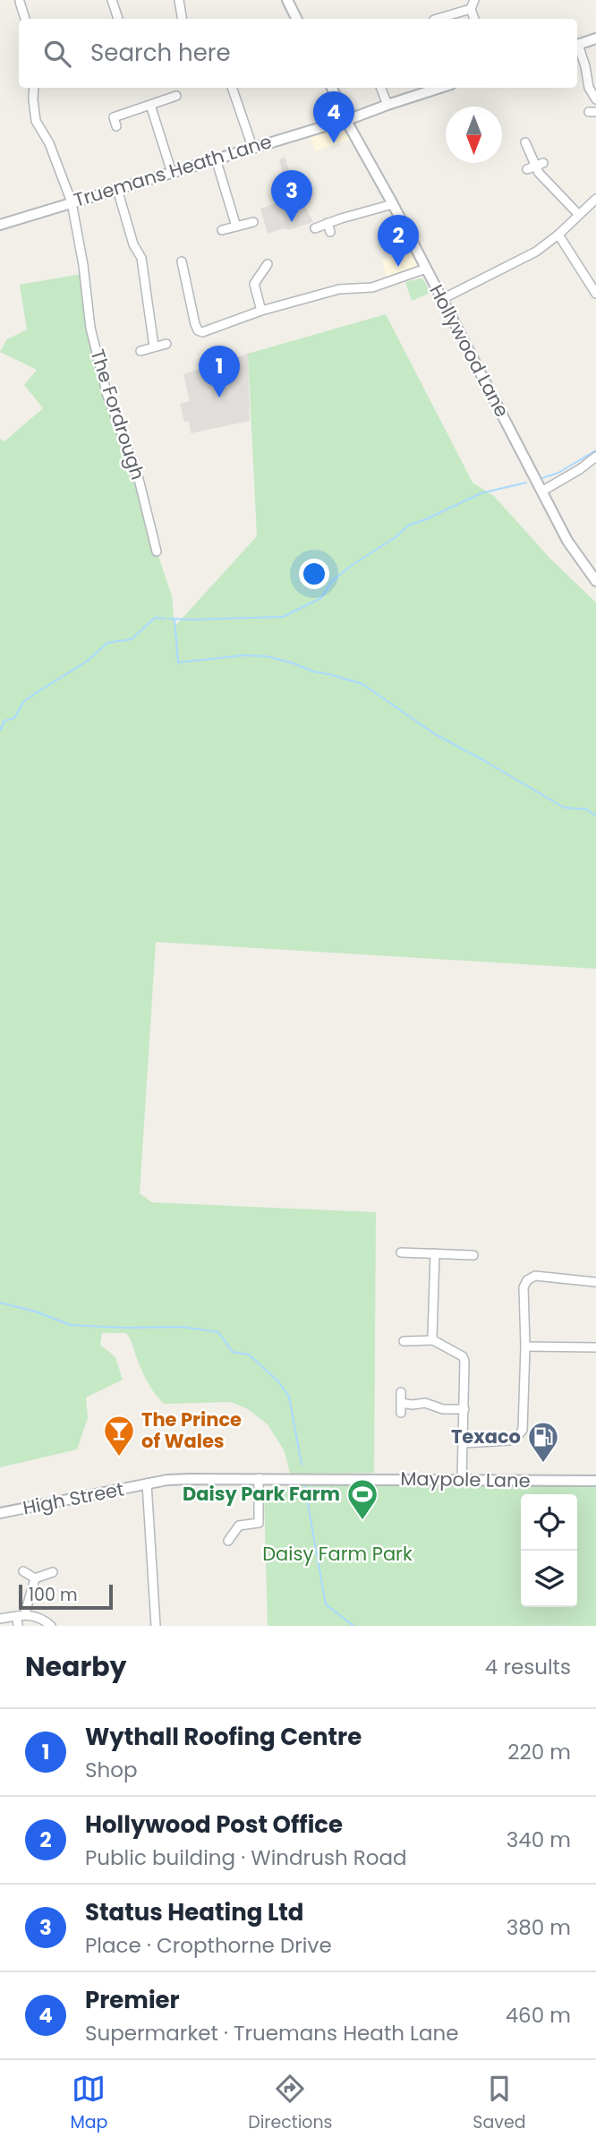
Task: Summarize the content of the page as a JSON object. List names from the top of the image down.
{
  "streets": {
    "street": [
      "Truemans Heath Lane",
      "Hollywood Lane",
      "The Fordrough",
      "Maypole Lane",
      "High Street"
    ]
  },
  "crossings": [
    ["Truemans Heath Lane", "Hollywood Lane"],
    ["Truemans Heath Lane", "The Fordrough"],
    ["Maypole Lane", "High Street"]
  ],
  "parks": ["Daisy Farm Park"],
  "places": {
    "bar": ["The Prince of Wales"],
    "fuel station": ["Texaco"],
    "sports": ["Daisy Park Farm"]
  },
  "scale_bar": "100 m",
  "north": "bottom",
  "page": {
    "search": "Search here",
    "pins": [
      "4",
      "3",
      "2",
      "1"
    ],
    "scale": "100 m",
    "heading": ["Nearby", "4 results"],
    "list": [
      {
        "mark": "1",
        "name": "Wythall Roofing Centre",
        "note": "Shop",
        "value": "220 m"
      },
      {
        "mark": "2",
        "name": "Hollywood Post Office",
        "note": "Public building · Windrush Road",
        "value": "340 m"
      },
      {
        "mark": "3",
        "name": "Status Heating Ltd",
        "note": "Place · Cropthorne Drive",
        "value": "380 m"
      },
      {
        "mark": "4",
        "name": "Premier",
        "note": "Supermarket · Truemans Heath Lane",
        "value": "460 m"
      }
    ],
    "nav": ["Map", "Directions", "Saved"]
  }
}
